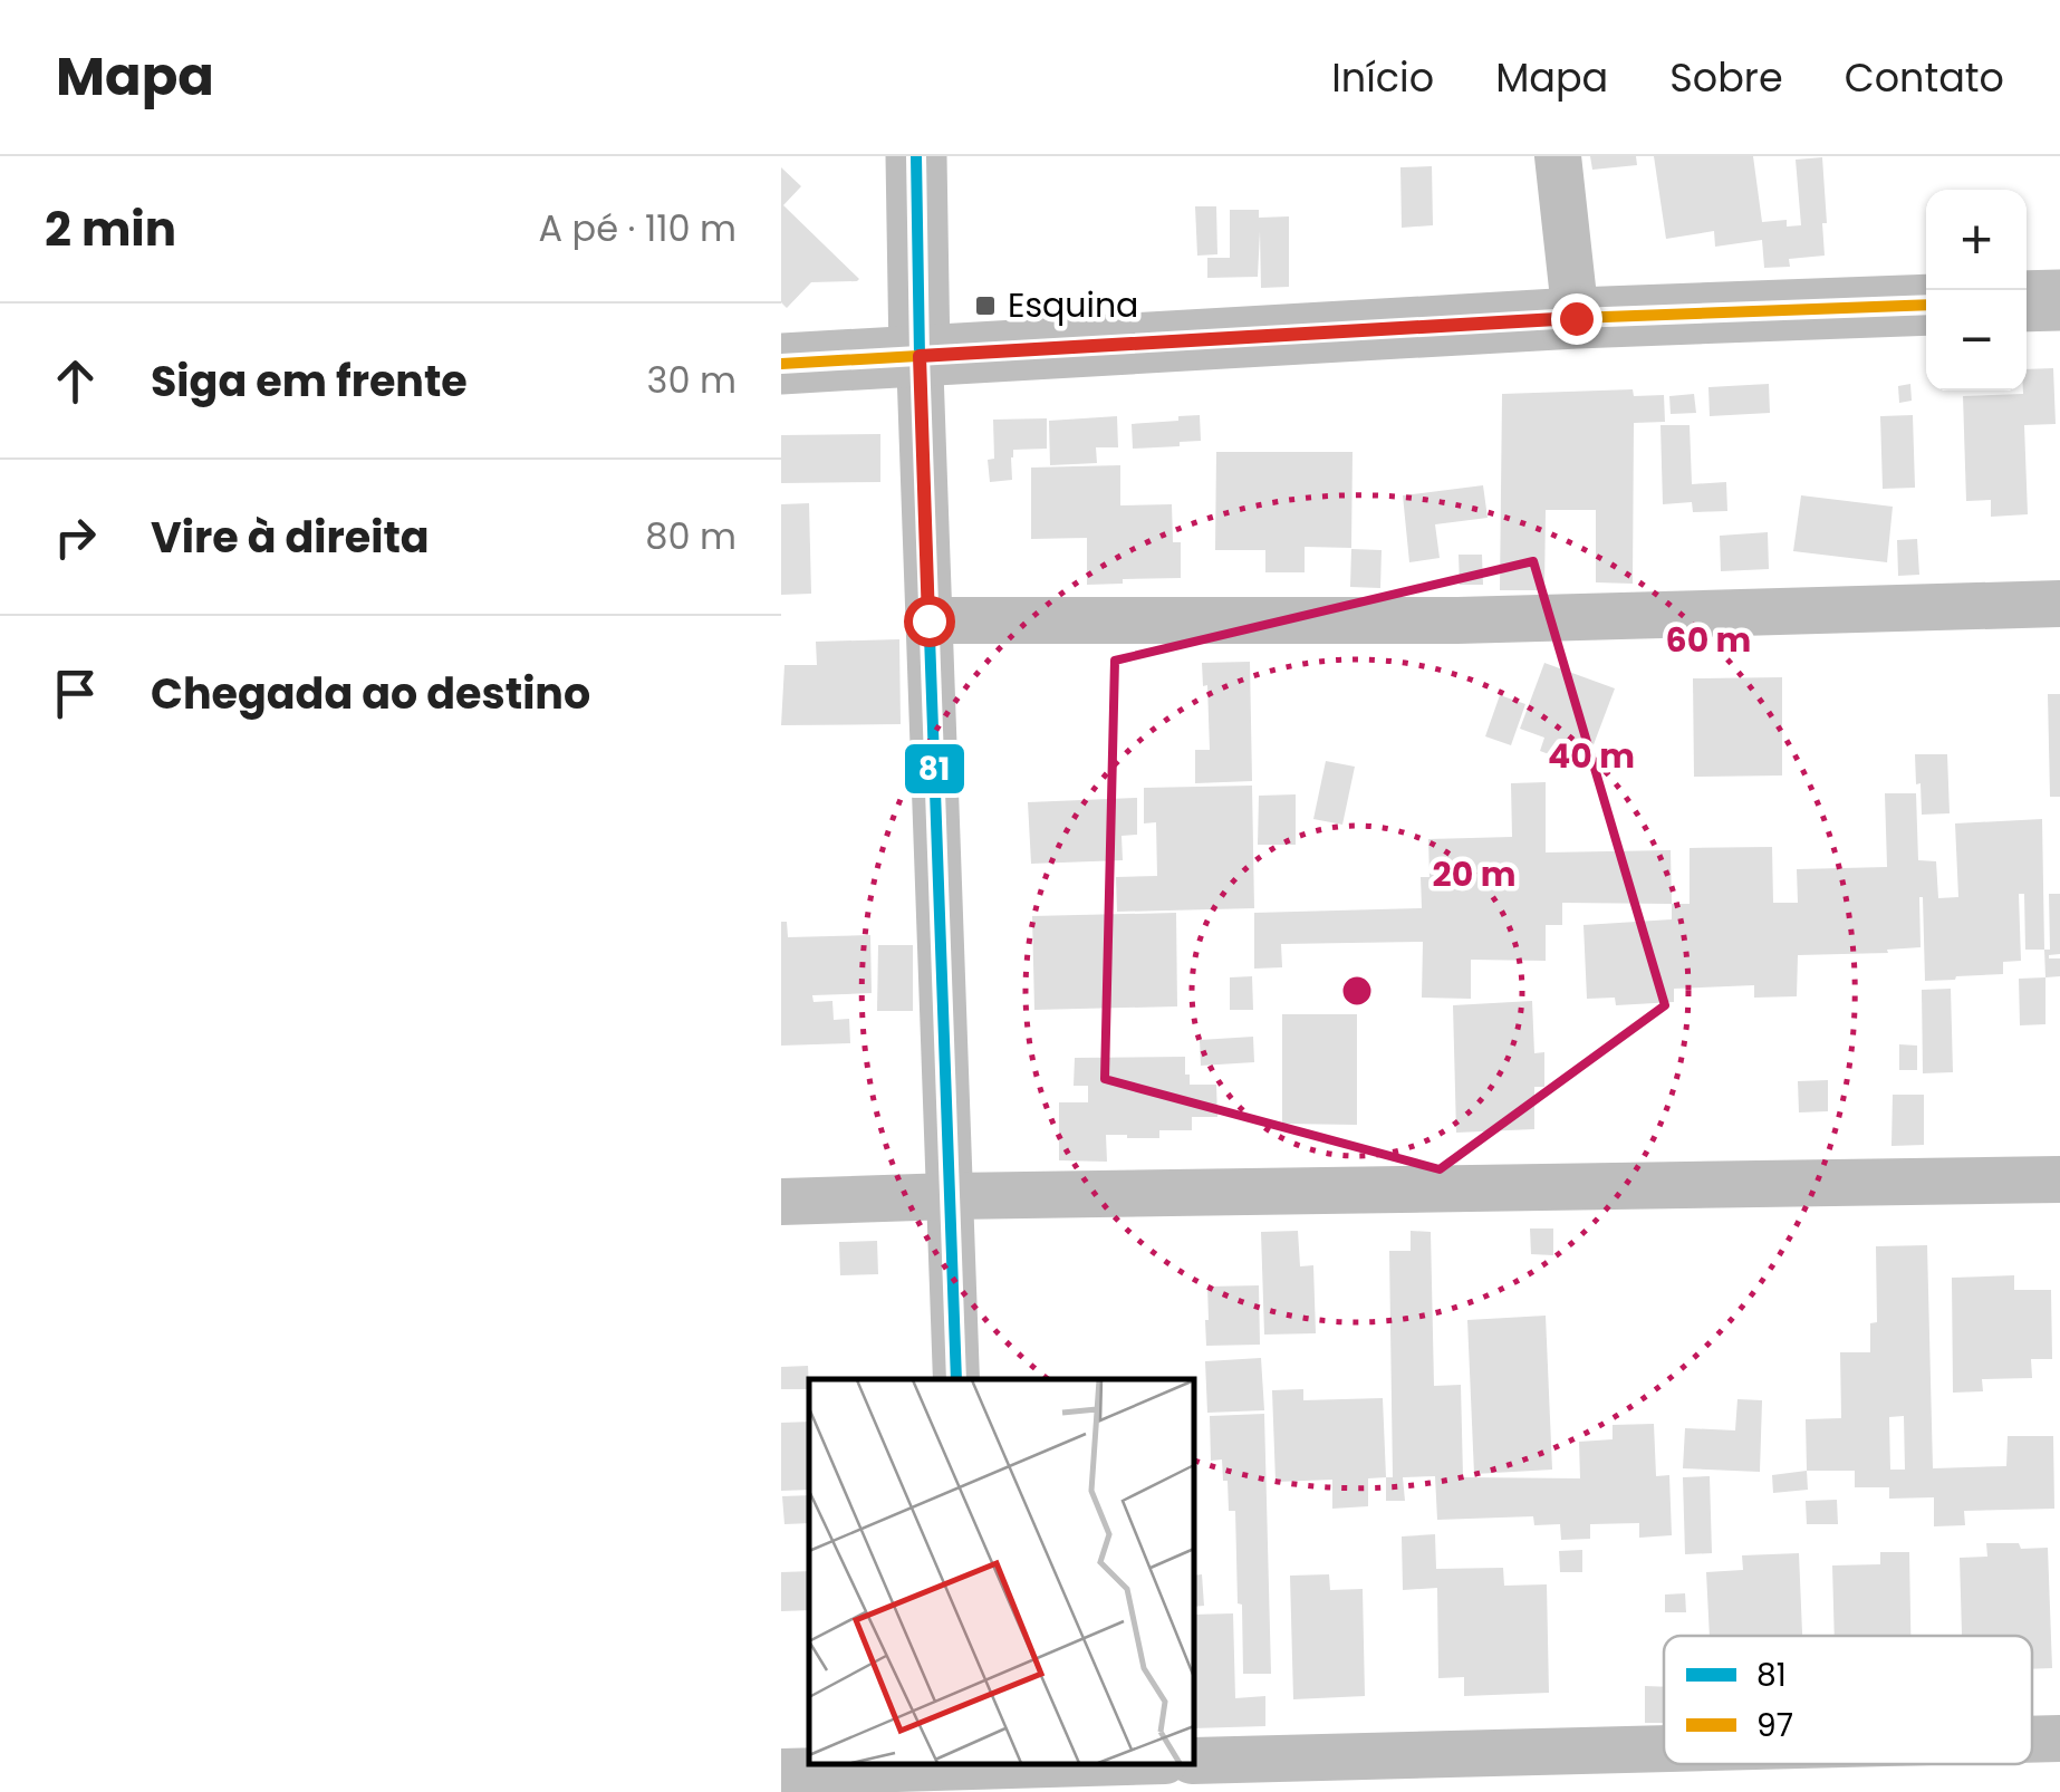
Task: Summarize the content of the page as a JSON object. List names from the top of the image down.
{
  "places": {
    "transit": ["Esquina"]
  },
  "lines": ["transit line 81", "transit line 97"],
  "legend": ["81", "97"],
  "page": {
    "header": "Mapa",
    "nav": [
      "Início",
      "Mapa",
      "Sobre",
      "Contato"
    ],
    "heading": ["2 min", "A pé · 110 m"],
    "map_buttons": ["+", "−"],
    "list": [
      ["Siga em frente", "30 m"],
      ["Vire à direita", "80 m"],
      "Chegada ao destino"
    ]
  },
  "rings": ["60 m", "40 m", "20 m"]
}
